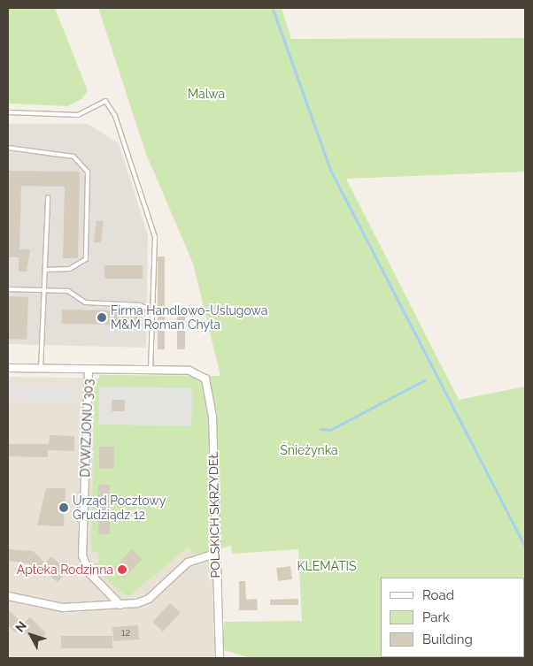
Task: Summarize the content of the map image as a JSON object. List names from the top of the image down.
{
  "streets": {
    "street": ["DYWIZJONU 303", "POLSKICH SKRZYDEŁ"]
  },
  "parks": ["Malwa", "Śnieżynka", "KLEMATIS"],
  "places": ["Firma Handlowo-Usługowa M&M Roman Chyła", "Urząd Pocztowy Grudziądz 12", "Apteka Rodzinna"],
  "house_numbers": ["12"],
  "legend": ["Road", "Park", "Building"],
  "north": "top left"
}
